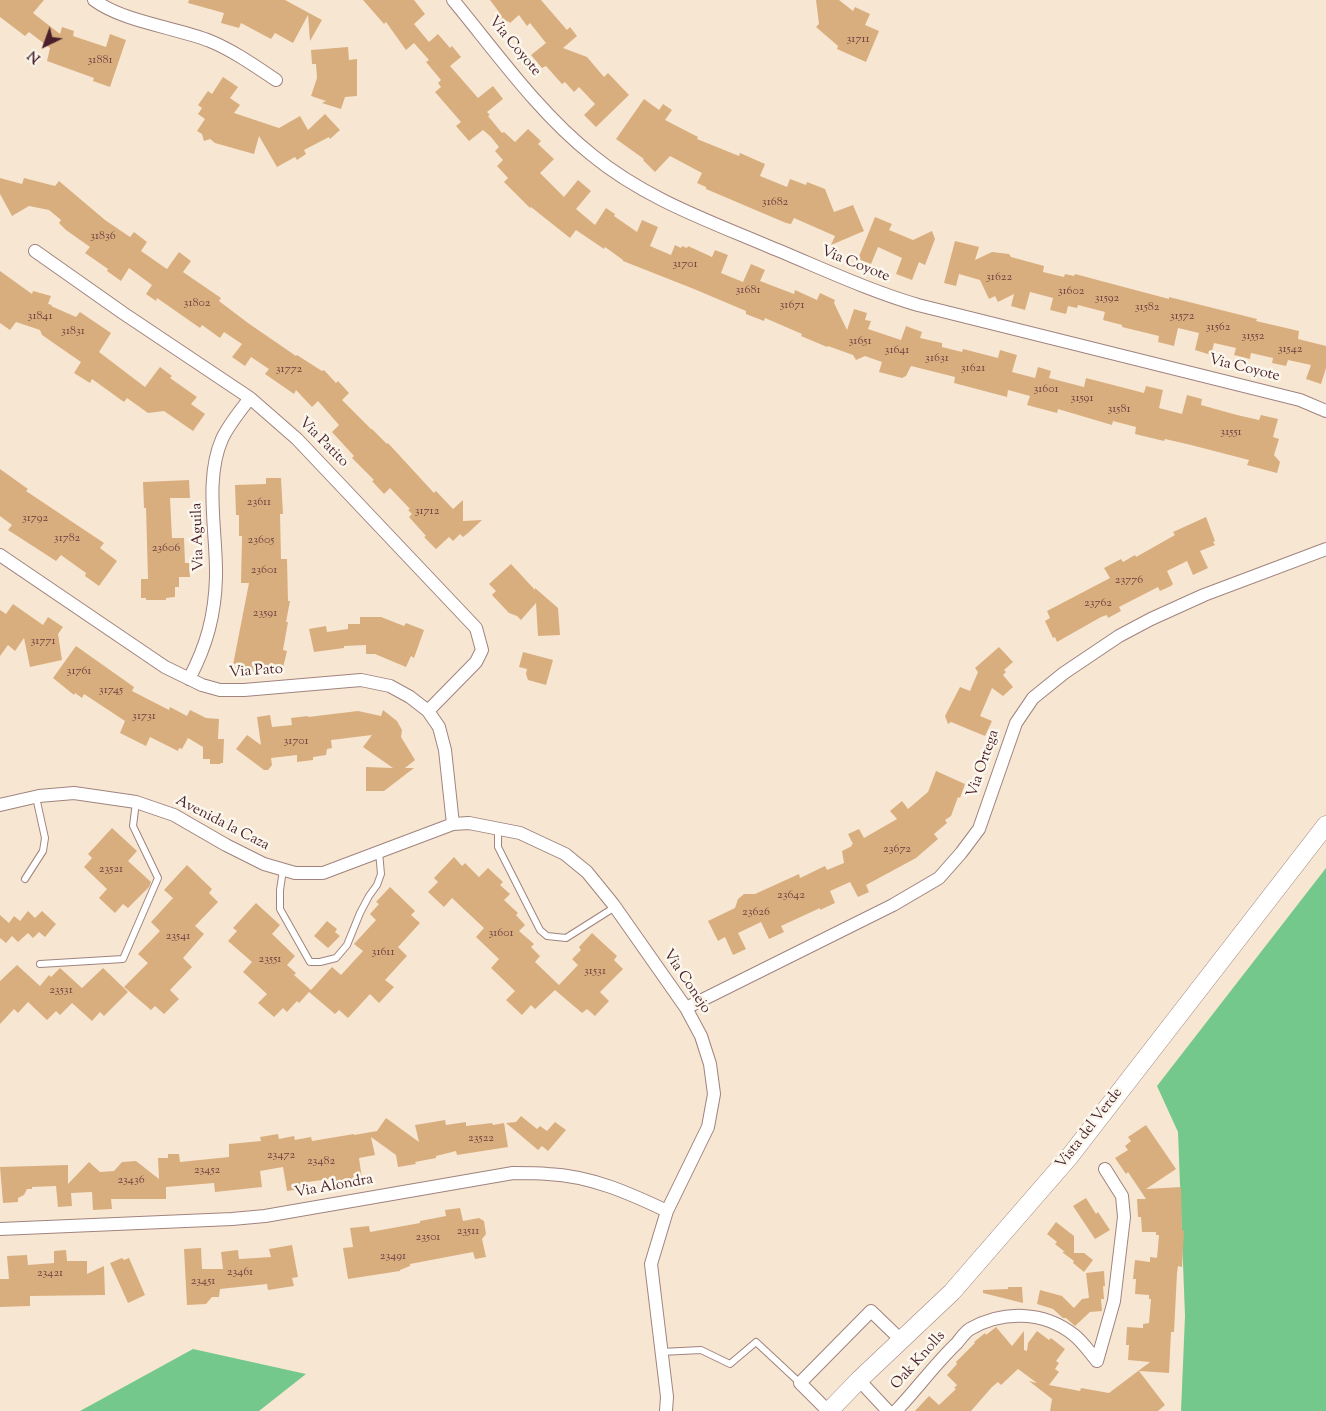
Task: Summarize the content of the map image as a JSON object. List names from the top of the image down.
{
  "streets": {
    "street": [
      "Via Coyote",
      "Via Patito",
      "Via Aguila",
      "Via Pato",
      "Via Ortega",
      "Avenida la Caza",
      "Via Conejo",
      "Vista del Verde",
      "Via Alondra",
      "Oak Knolls"
    ]
  },
  "crossings": [
    ["Via Patito", "Via Aguila"],
    ["Via Patito", "Via Pato"],
    ["Via Aguila", "Via Pato"],
    ["Via Pato", "Avenida la Caza"],
    ["Via Pato", "Via Conejo"],
    ["Via Ortega", "Via Conejo"],
    ["Avenida la Caza", "Via Conejo"],
    ["Via Conejo", "Via Alondra"]
  ],
  "house_numbers": [
    "31711",
    "31881",
    "31682",
    "31836",
    "31701",
    "31622",
    "31681",
    "31602",
    "31592",
    "31802",
    "31671",
    "31582",
    "31841",
    "31572",
    "31562",
    "31831",
    "31552",
    "31651",
    "31542",
    "31641",
    "31631",
    "31621",
    "31772",
    "31601",
    "31591",
    "31581",
    "31551",
    "23611",
    "31712",
    "31792",
    "31782",
    "23605",
    "23606",
    "23601",
    "23776",
    "23762",
    "23591",
    "31771",
    "31761",
    "31745",
    "31731",
    "31701",
    "23672",
    "23521",
    "23642",
    "23626",
    "31601",
    "23541",
    "31611",
    "23551",
    "31531",
    "23531",
    "23522",
    "23472",
    "23482",
    "23452",
    "23436",
    "23511",
    "23501",
    "23491",
    "23461",
    "23421",
    "23451"
  ],
  "north": "bottom left"
}
